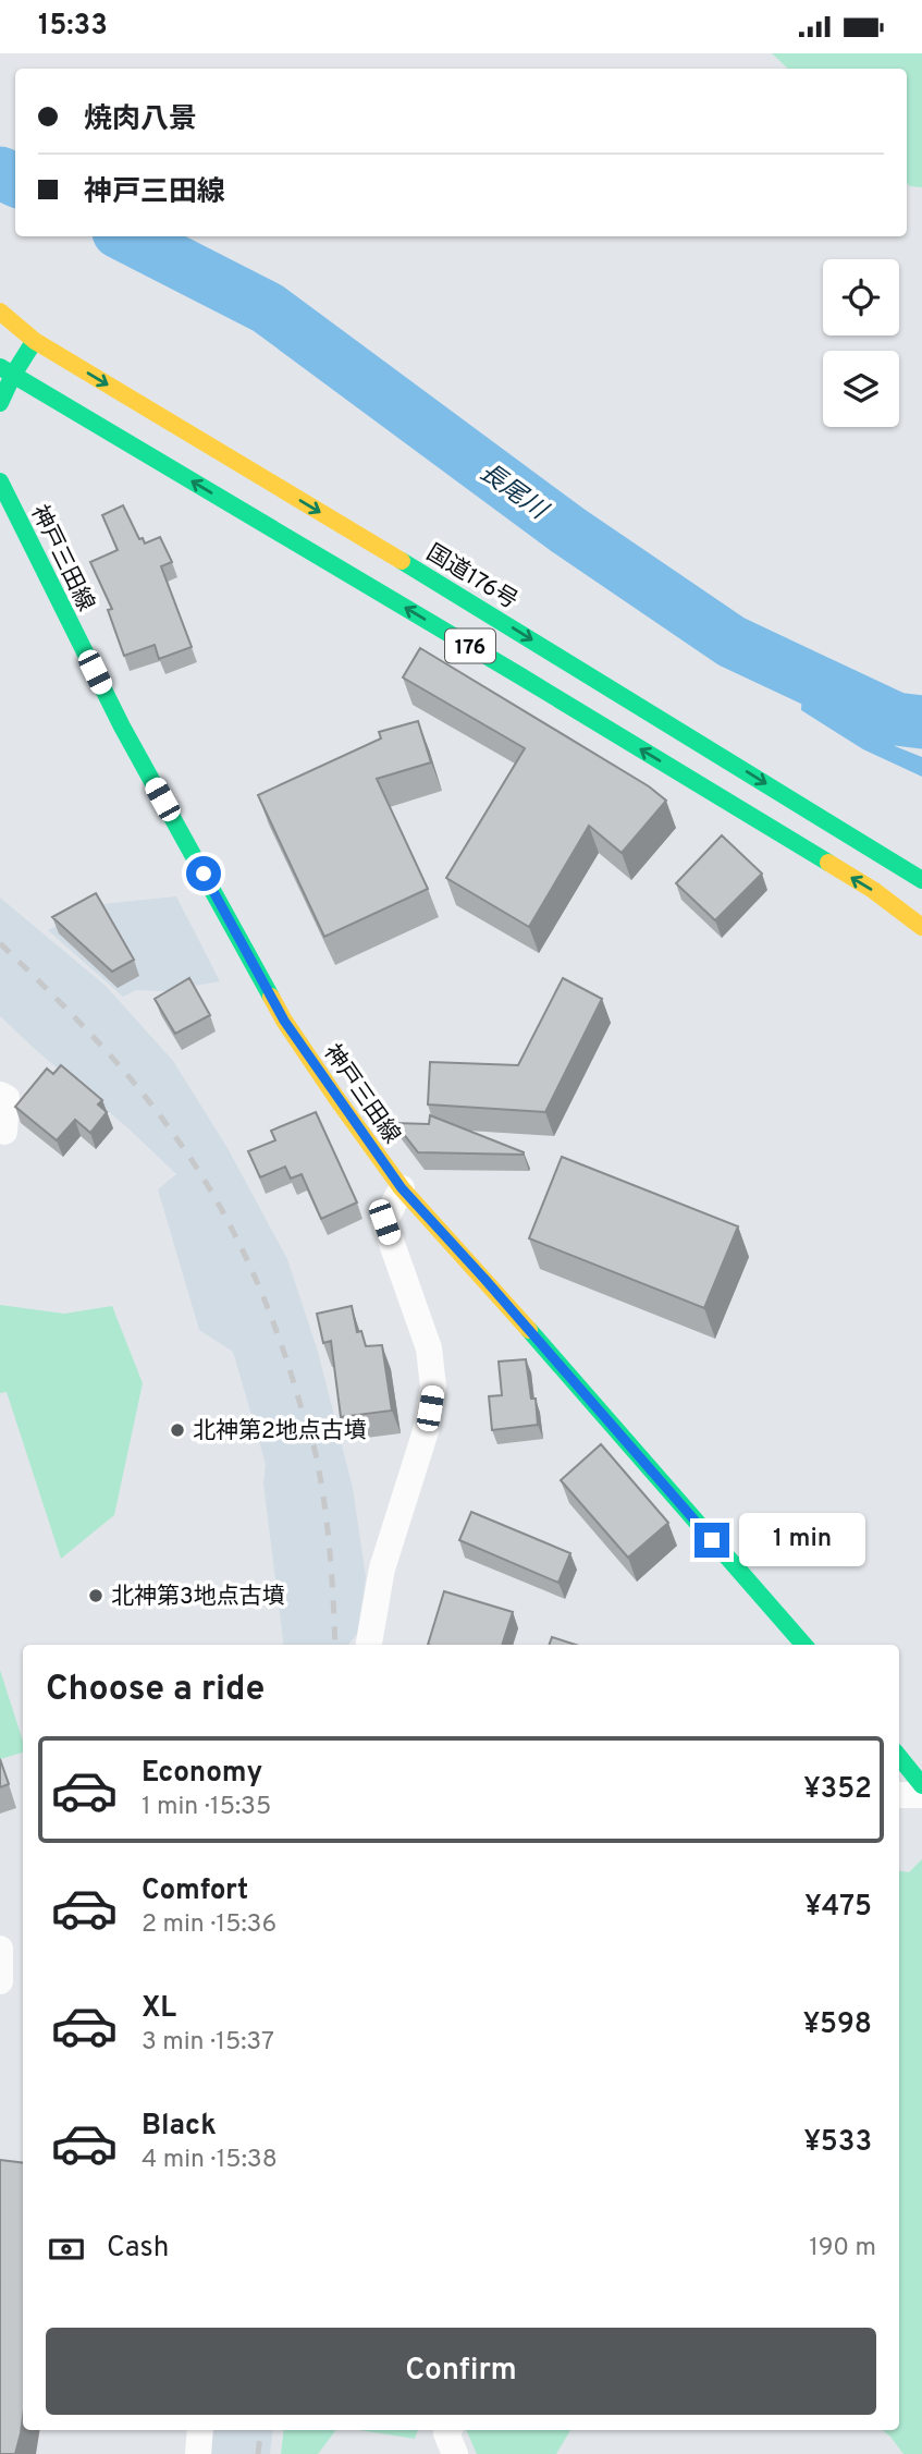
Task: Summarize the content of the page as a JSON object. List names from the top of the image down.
{
  "streets": {
    "main road": ["神戸三田線", "国道176号", "176"]
  },
  "water": ["長尾川"],
  "places": ["北神第2地点古墳", "北神第3地点古墳"],
  "page": {
    "status": "15:33",
    "banner": ["焼肉八景", "神戸三田線"],
    "bubble": "1 min",
    "heading": "Choose a ride",
    "list": [
      {
        "name": "Economy",
        "note": "1 min · 15:35",
        "value": "¥352"
      },
      {
        "name": "Comfort",
        "note": "2 min · 15:36",
        "value": "¥475"
      },
      {
        "name": "XL",
        "note": "3 min · 15:37",
        "value": "¥598"
      },
      {
        "name": "Black",
        "note": "4 min · 15:38",
        "value": "¥533"
      }
    ],
    "pay": ["Cash", "190 m"],
    "buttons": "Confirm"
  }
}
